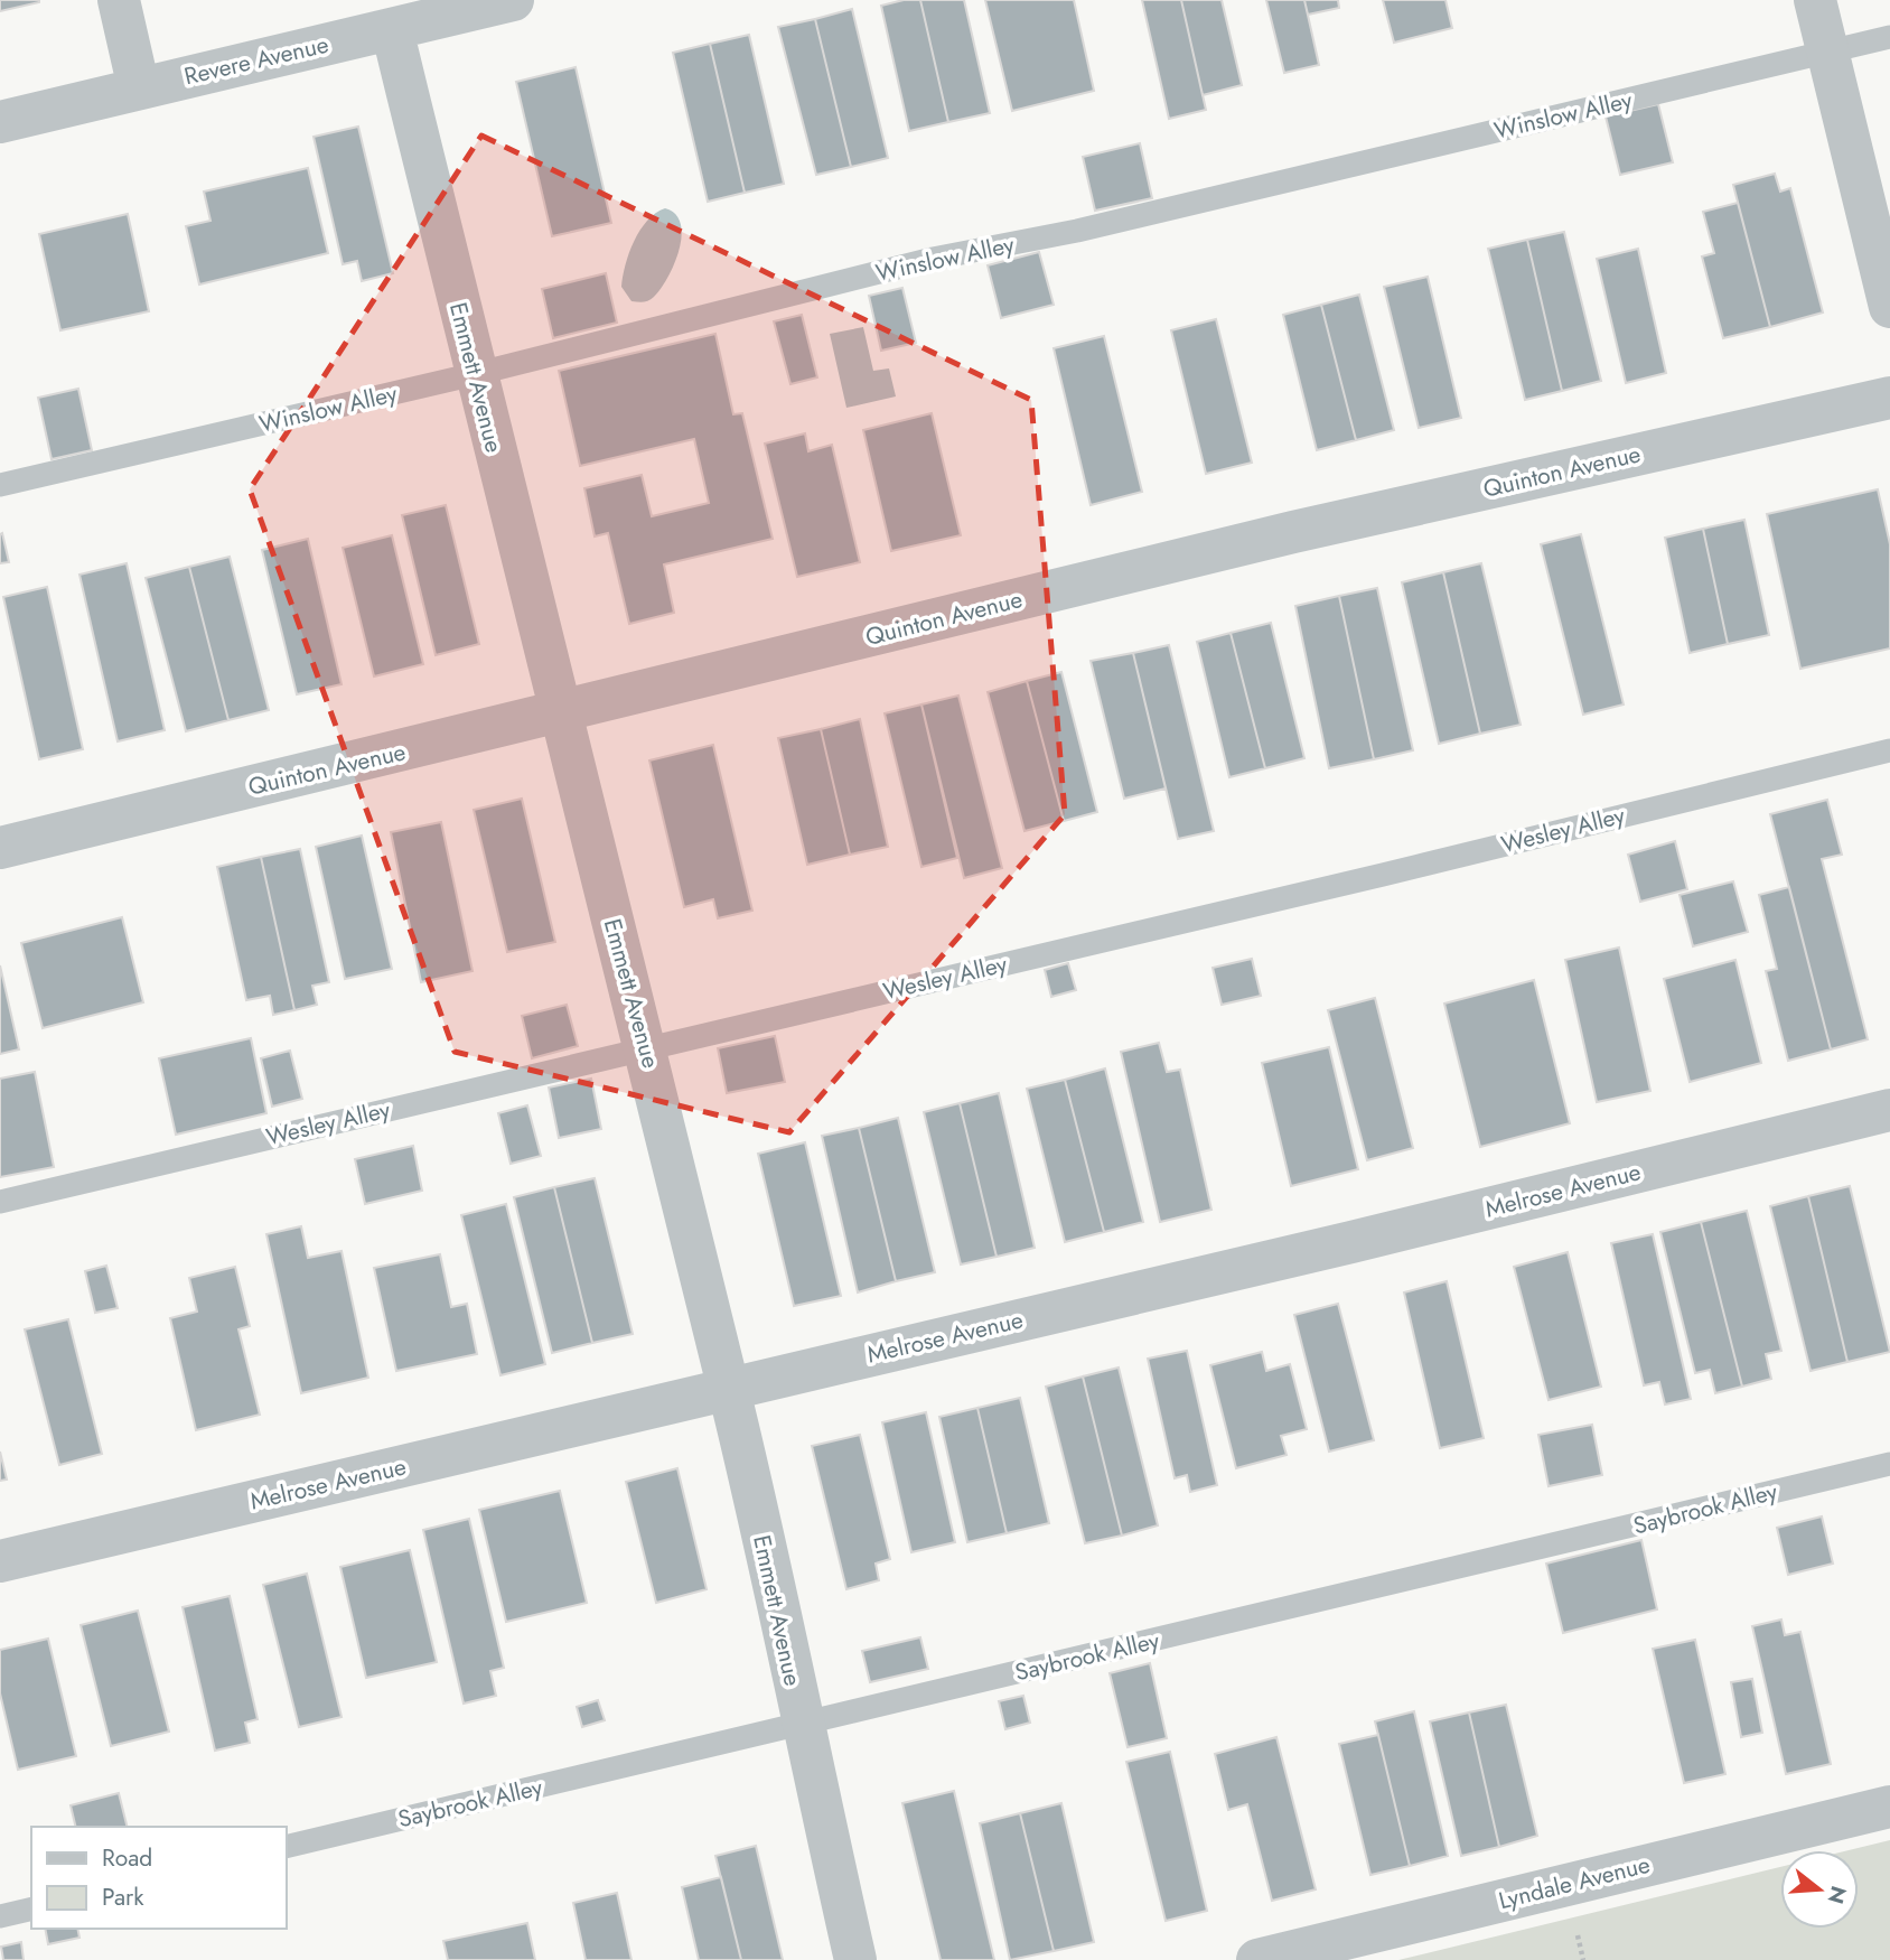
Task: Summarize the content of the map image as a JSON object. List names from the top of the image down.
{
  "streets": {
    "street": [
      "Revere Avenue",
      "Emmett Avenue",
      "Quinton Avenue",
      "Melrose Avenue",
      "Lyndale Avenue"
    ],
    "lane": ["Winslow Alley", "Wesley Alley", "Saybrook Alley"]
  },
  "crossings": [
    ["Revere Avenue", "Emmett Avenue"],
    ["Winslow Alley", "Emmett Avenue"],
    ["Emmett Avenue", "Quinton Avenue"],
    ["Emmett Avenue", "Wesley Alley"],
    ["Emmett Avenue", "Melrose Avenue"],
    ["Emmett Avenue", "Saybrook Alley"]
  ],
  "legend": ["Road", "Park"],
  "north": "right"
}
